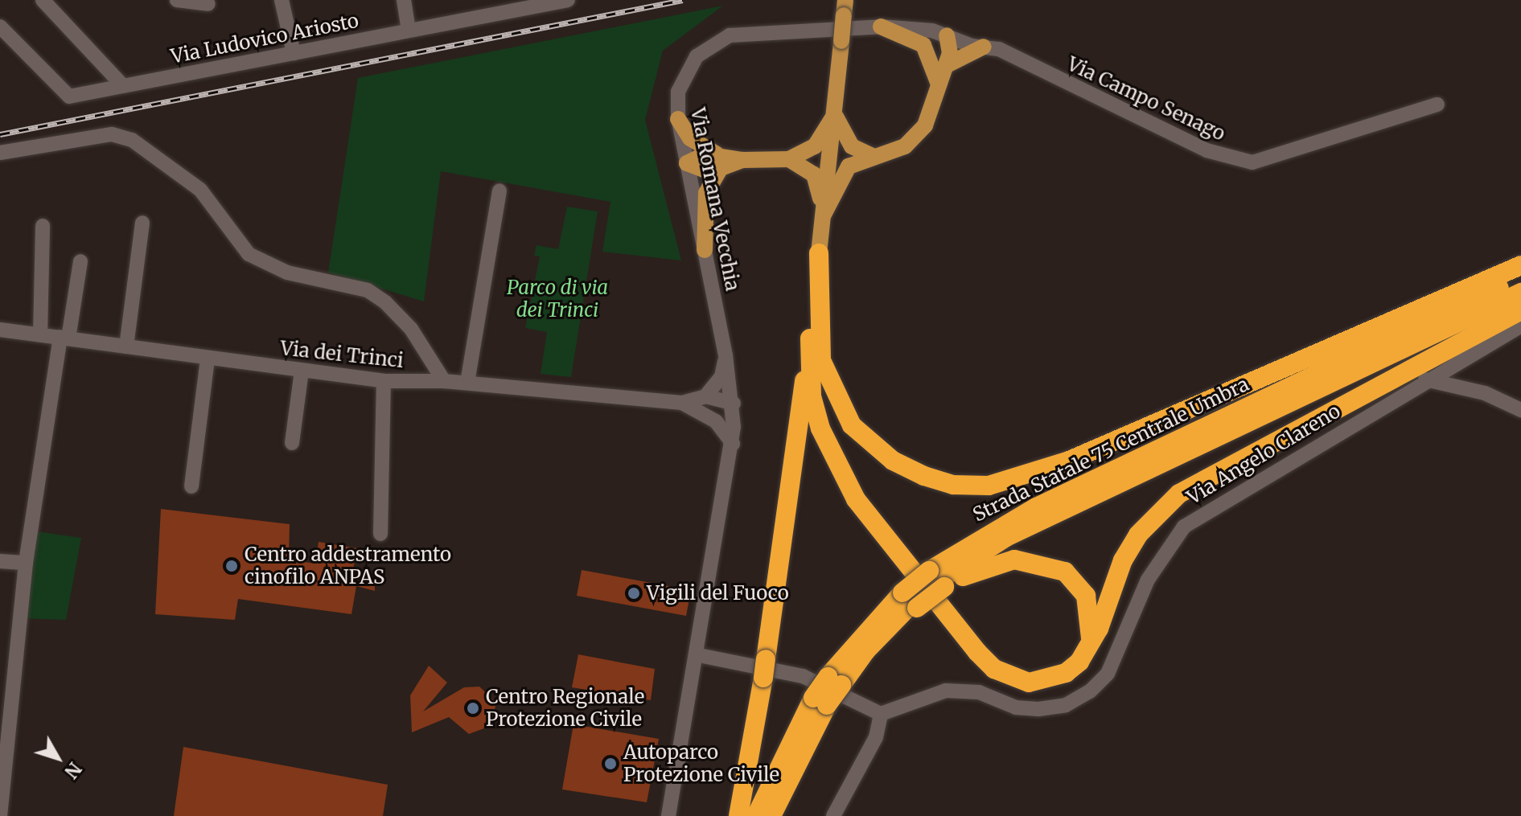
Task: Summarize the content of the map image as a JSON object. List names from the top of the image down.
{
  "streets": {
    "highway": ["Strada Statale 75 Centrale Umbra"],
    "street": [
      "Via Ludovico Ariosto",
      "Via Campo Senago",
      "Via Romana Vecchia",
      "Via dei Trinci",
      "Via Angelo Clareno"
    ]
  },
  "crossings": [
    ["Via Campo Senago", "Via Romana Vecchia"],
    ["Via Romana Vecchia", "Via dei Trinci"]
  ],
  "parks": ["Parco di via dei Trinci"],
  "places": [
    "Centro addestramento cinofilo ANPAS",
    "Vigili del Fuoco",
    "Centro Regionale Protezione Civile",
    "Autoparco Protezione Civile"
  ],
  "north": "bottom right"
}
